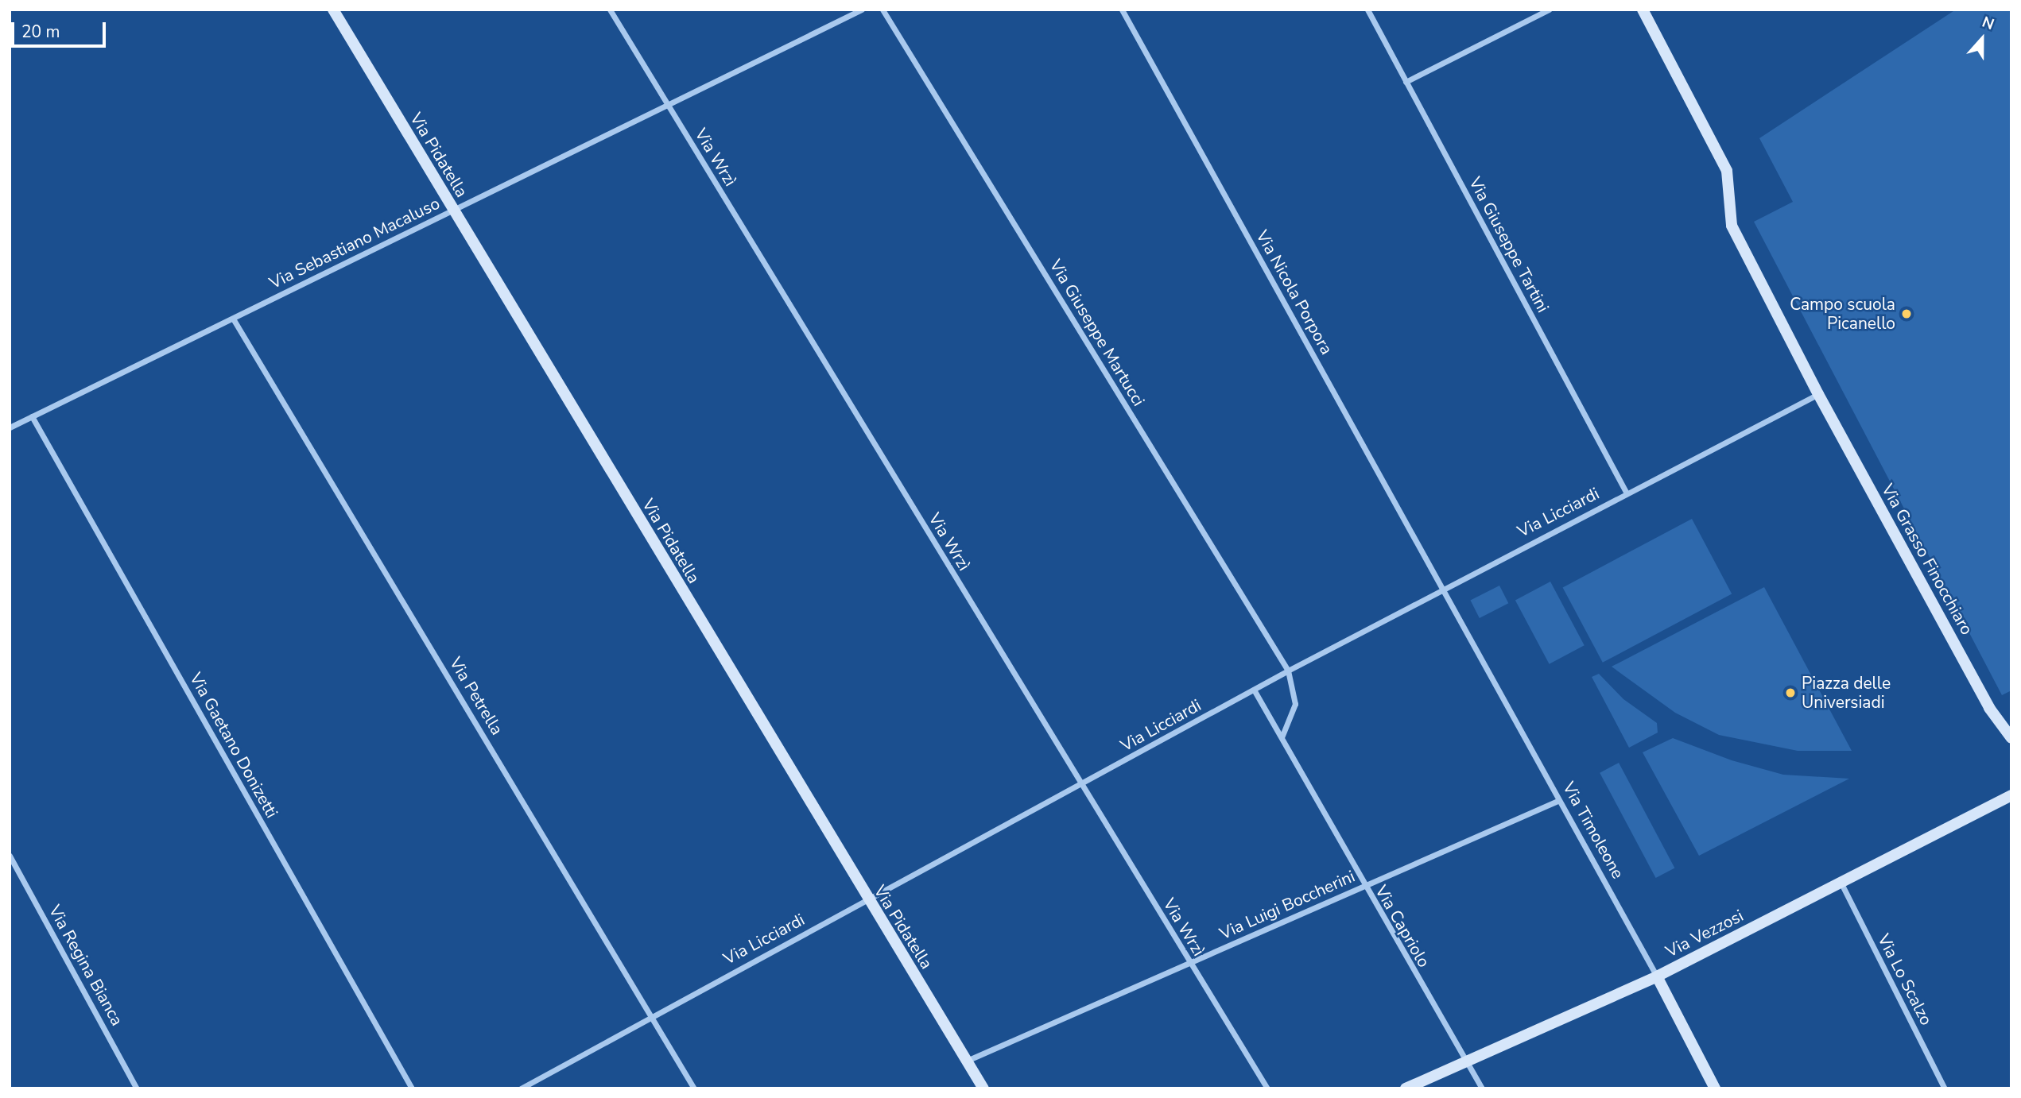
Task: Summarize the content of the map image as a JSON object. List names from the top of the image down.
{
  "streets": {
    "street": [
      "Via Pidatella",
      "Via Wrzì",
      "Via Sebastiano Macaluso",
      "Via Giuseppe Tartini",
      "Via Nicola Porpora",
      "Via Giuseppe Martucci",
      "Via Licciardi",
      "Via Grasso Finocchiaro",
      "Via Petrella",
      "Via Gaetano Donizetti",
      "Via Timoleone",
      "Via Luigi Boccherini",
      "Via Capriolo",
      "Via Vezzosi",
      "Via Regina Bianca",
      "Via Lo Scalzo"
    ]
  },
  "crossings": [
    ["Via Pidatella", "Via Sebastiano Macaluso"],
    ["Via Pidatella", "Via Licciardi"],
    ["Via Pidatella", "Via Luigi Boccherini"],
    ["Via Wrzì", "Via Sebastiano Macaluso"],
    ["Via Wrzì", "Via Licciardi"],
    ["Via Wrzì", "Via Luigi Boccherini"],
    ["Via Sebastiano Macaluso", "Via Petrella"],
    ["Via Sebastiano Macaluso", "Via Gaetano Donizetti"],
    ["Via Giuseppe Tartini", "Via Licciardi"],
    ["Via Nicola Porpora", "Via Licciardi"],
    ["Via Nicola Porpora", "Via Timoleone"],
    ["Via Giuseppe Martucci", "Via Licciardi"],
    ["Via Giuseppe Martucci", "Via Capriolo"],
    ["Via Licciardi", "Via Grasso Finocchiaro"],
    ["Via Licciardi", "Via Petrella"],
    ["Via Licciardi", "Via Timoleone"],
    ["Via Licciardi", "Via Capriolo"],
    ["Via Timoleone", "Via Luigi Boccherini"],
    ["Via Timoleone", "Via Vezzosi"],
    ["Via Luigi Boccherini", "Via Capriolo"],
    ["Via Capriolo", "Via Vezzosi"],
    ["Via Vezzosi", "Via Lo Scalzo"]
  ],
  "places": ["Campo scuola Picanello", "Piazza delle Universiadi"],
  "scale_bar": "20 m",
  "north": "top"
}
